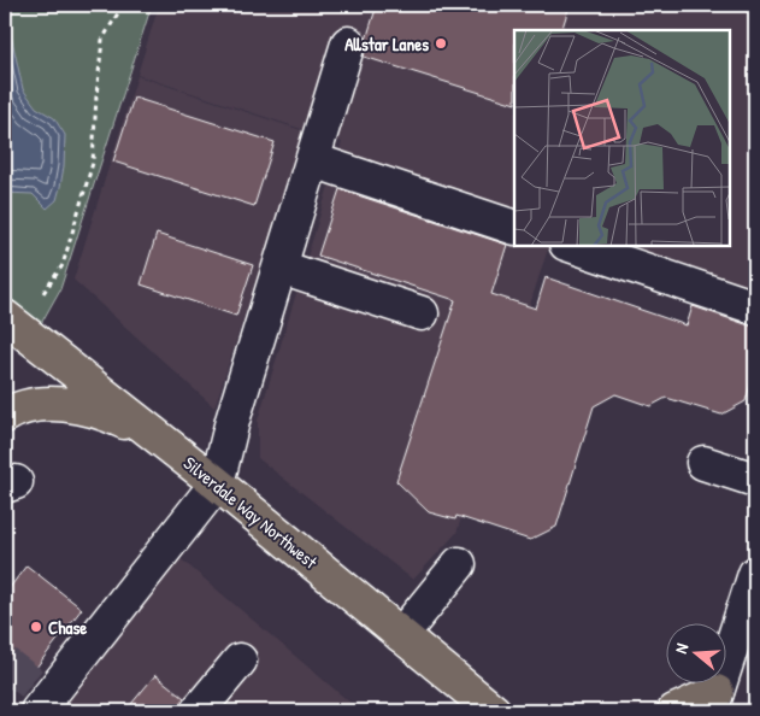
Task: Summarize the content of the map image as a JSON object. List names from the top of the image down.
{
  "streets": {
    "main road": ["Silverdale Way Northwest"]
  },
  "places": ["Allstar Lanes", "Chase"],
  "north": "left"
}
